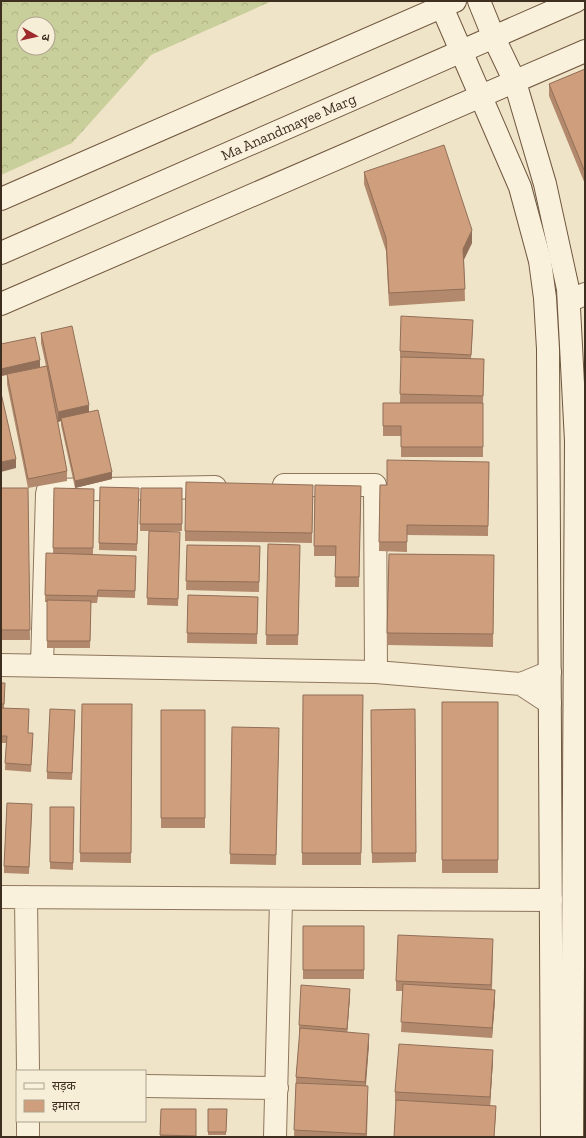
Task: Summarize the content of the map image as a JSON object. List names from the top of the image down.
{
  "streets": {
    "street": ["Ma Anandmayee Marg"]
  },
  "legend": ["सड़क", "इमारत"],
  "north": "right"
}
